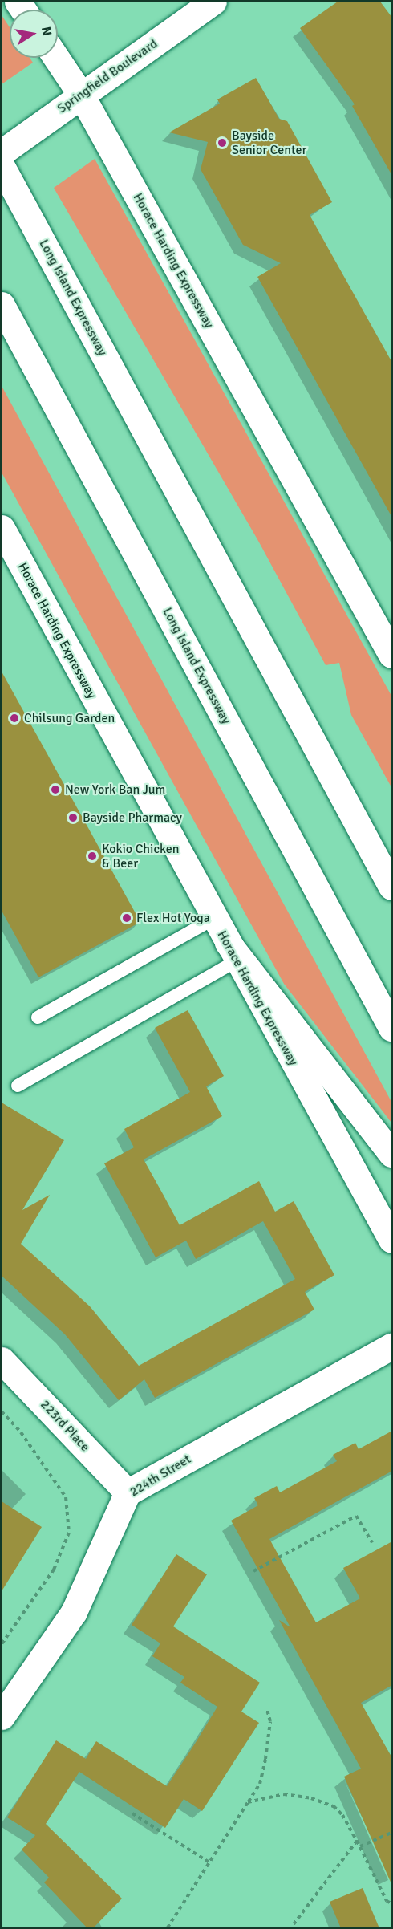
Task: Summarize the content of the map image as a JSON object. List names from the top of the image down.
{
  "streets": {
    "main road": [
      "Springfield Boulevard",
      "Horace Harding Expressway",
      "Long Island Expressway",
      "223rd Place",
      "224th Street"
    ]
  },
  "crossings": [
    ["Springfield Boulevard", "Horace Harding Expressway"],
    ["223rd Place", "224th Street"]
  ],
  "places": [
    "Bayside Senior Center",
    "Chilsung Garden",
    "New York Ban Jum",
    "Bayside Pharmacy",
    "Kokio Chicken & Beer",
    "Flex Hot Yoga"
  ],
  "north": "right"
}
